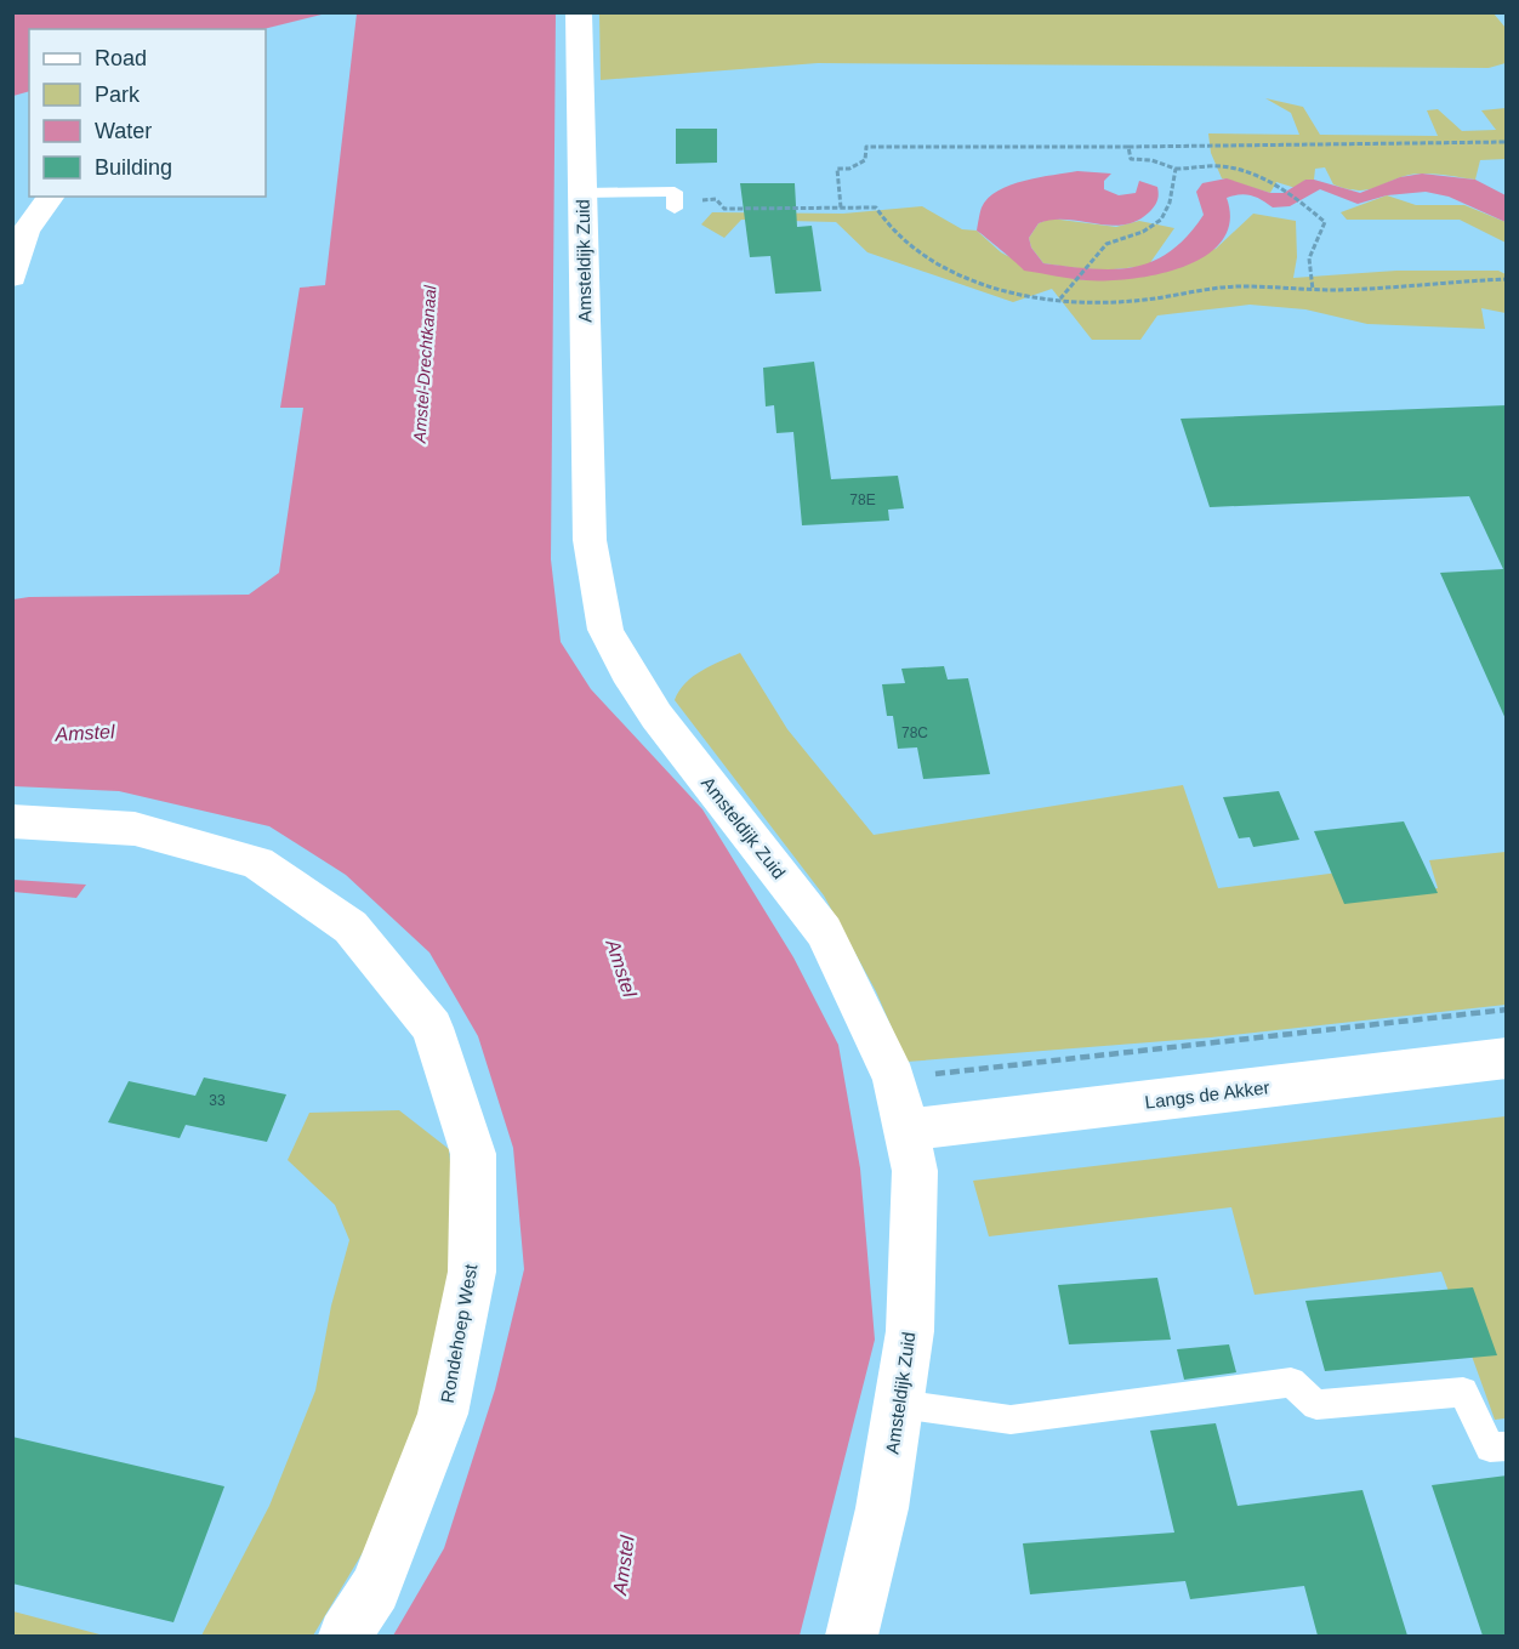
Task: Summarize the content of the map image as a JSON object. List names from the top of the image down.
{
  "streets": {
    "street": ["Amsteldijk Zuid", "Langs de Akker", "Rondehoep West"]
  },
  "crossings": [
    ["Amsteldijk Zuid", "Langs de Akker"]
  ],
  "water": ["Amstel-Drechtkanaal", "Amstel"],
  "house_numbers": ["78E", "78C", "33"],
  "legend": [
    "Road",
    "Park",
    "Water",
    "Building"
  ]
}
